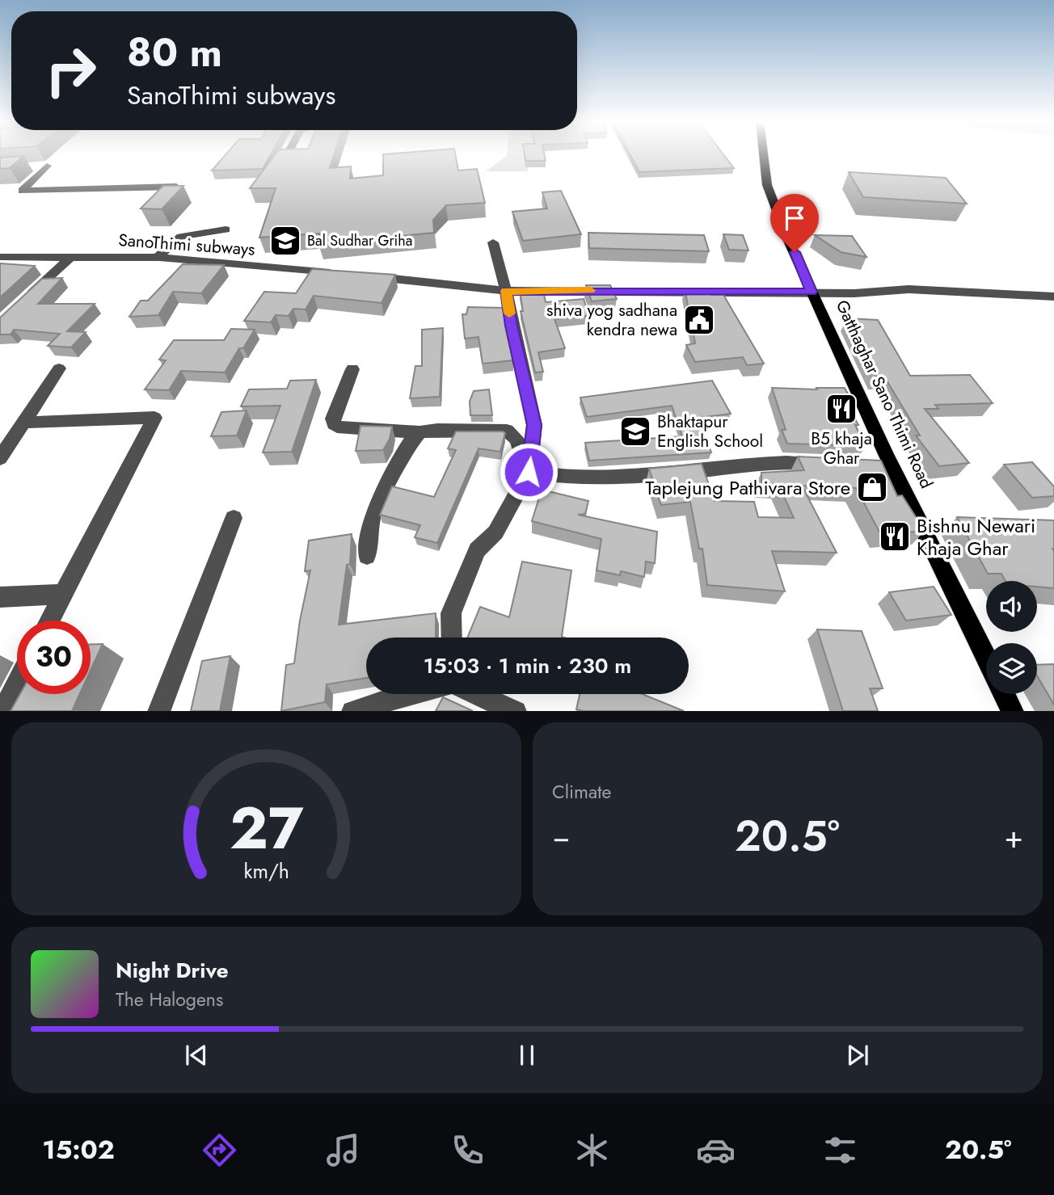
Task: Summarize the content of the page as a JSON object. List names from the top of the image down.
{
  "streets": {
    "main road": ["Gatthaghar Sano Thimi Road"],
    "street": ["SanoThimi subways"]
  },
  "places": {
    "school or university": ["Bal Sudhar Griha", "Bhaktapur English School"],
    "public building": ["shiva yog sadhana kendra newa"],
    "restaurant": ["B5 khaja Ghar", "Bishnu Newari Khaja Ghar"],
    "shop": ["Taplejung Pathivara Store"]
  },
  "page": {
    "turn": ["80 m", "SanoThimi subways"],
    "limit": "30",
    "trip": "15:03 · 1 min · 230 m",
    "tile": "Climate",
    "heat": ["−", "20.5°", "+"],
    "song": ["Night Drive", "The Halogens"],
    "tabs": ["15:02", "20.5°"],
    "gauge": ["27", "km/h"]
  }
}
